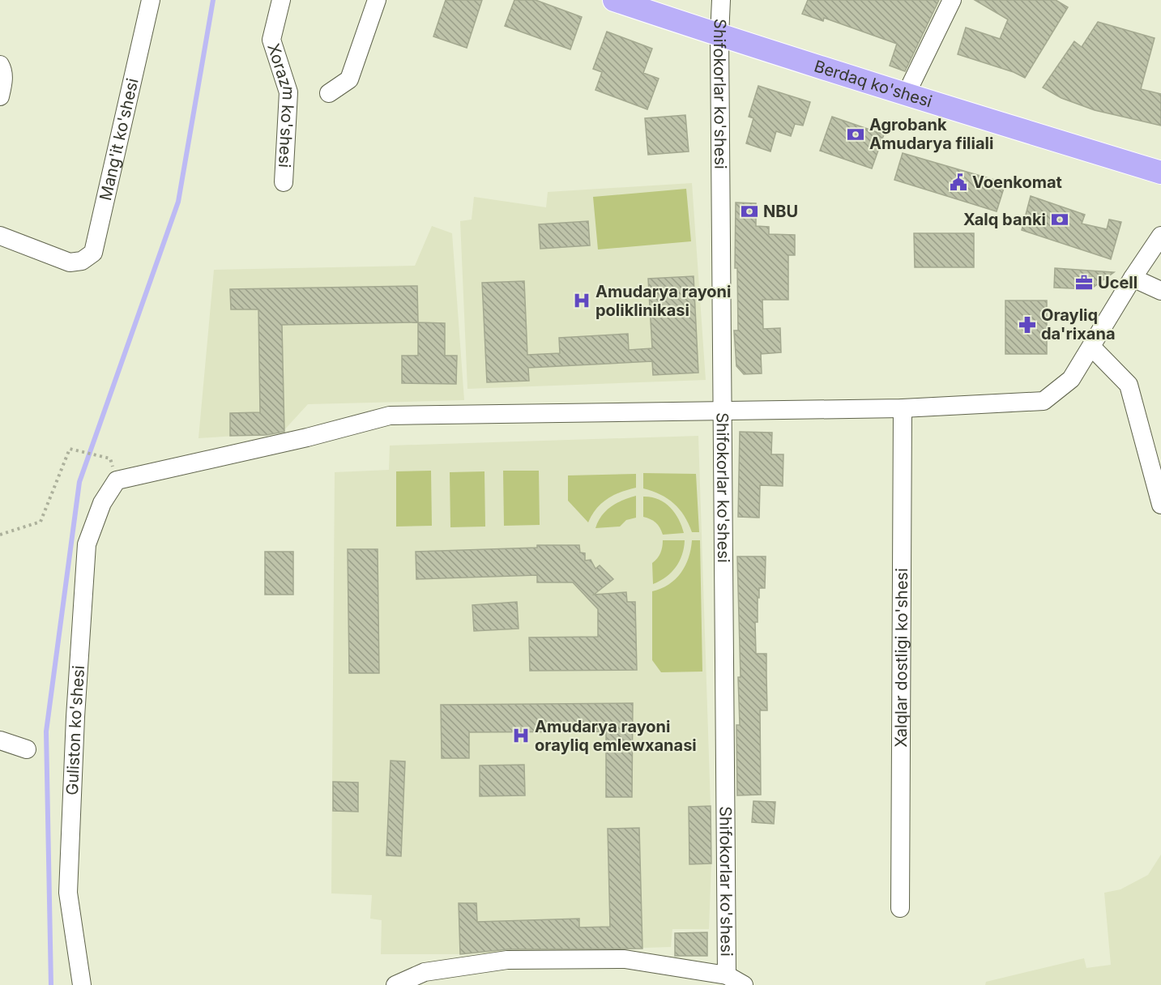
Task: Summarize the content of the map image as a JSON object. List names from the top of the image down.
{
  "streets": {
    "main road": ["Berdaq ko'shesi"],
    "street": [
      "Shifokorlar ko'shesi",
      "Xorazm ko'shesi",
      "Mang'it ko'shesi",
      "Xalqlar dostligi ko'shesi",
      "Guliston ko'shesi"
    ]
  },
  "crossings": [
    ["Berdaq ko'shesi", "Shifokorlar ko'shesi"],
    ["Shifokorlar ko'shesi", "Guliston ko'shesi"]
  ],
  "places": {
    "bank": ["Agrobank Amudarya filiali", "NBU", "Xalq banki"],
    "public building": ["Voenkomat"],
    "office": ["Ucell"],
    "hospital": ["Amudarya rayoni poliklinikasi", "Amudarya rayoni orayliq emlewxanasi"],
    "pharmacy": ["Orayliq da'rixana"]
  }
}
